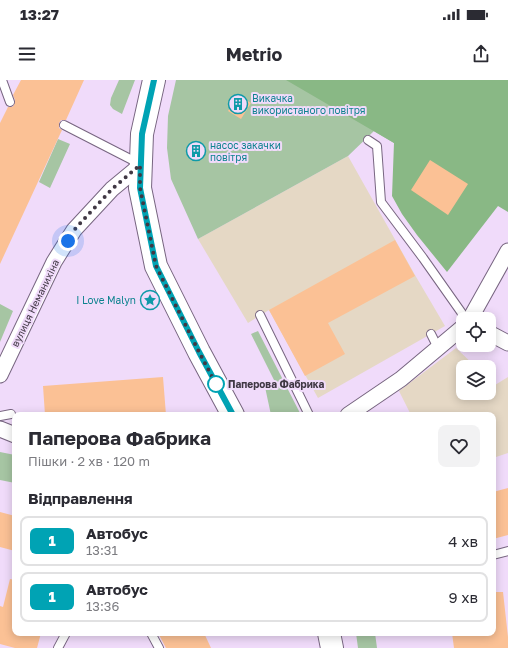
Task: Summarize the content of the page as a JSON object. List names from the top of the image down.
{
  "streets": {
    "street": ["вулиця Неманихіна"]
  },
  "places": {
    "building": ["Викачка використаного повітря", "насос закачки повітря"],
    "place": ["I Love Malyn"],
    "other": ["Паперова Фабрика"]
  },
  "lines": ["bus line 1"],
  "page": {
    "status": "13:27",
    "header": "Metrio",
    "heading": [
      ["Паперова Фабрика", "Пішки · 2 хв · 120 m"],
      "Відправлення"
    ],
    "list": [
      {
        "mark": "1",
        "name": "Автобус",
        "note": "13:31",
        "value": "4 хв"
      },
      {
        "mark": "1",
        "name": "Автобус",
        "note": "13:36",
        "value": "9 хв"
      }
    ]
  }
}
